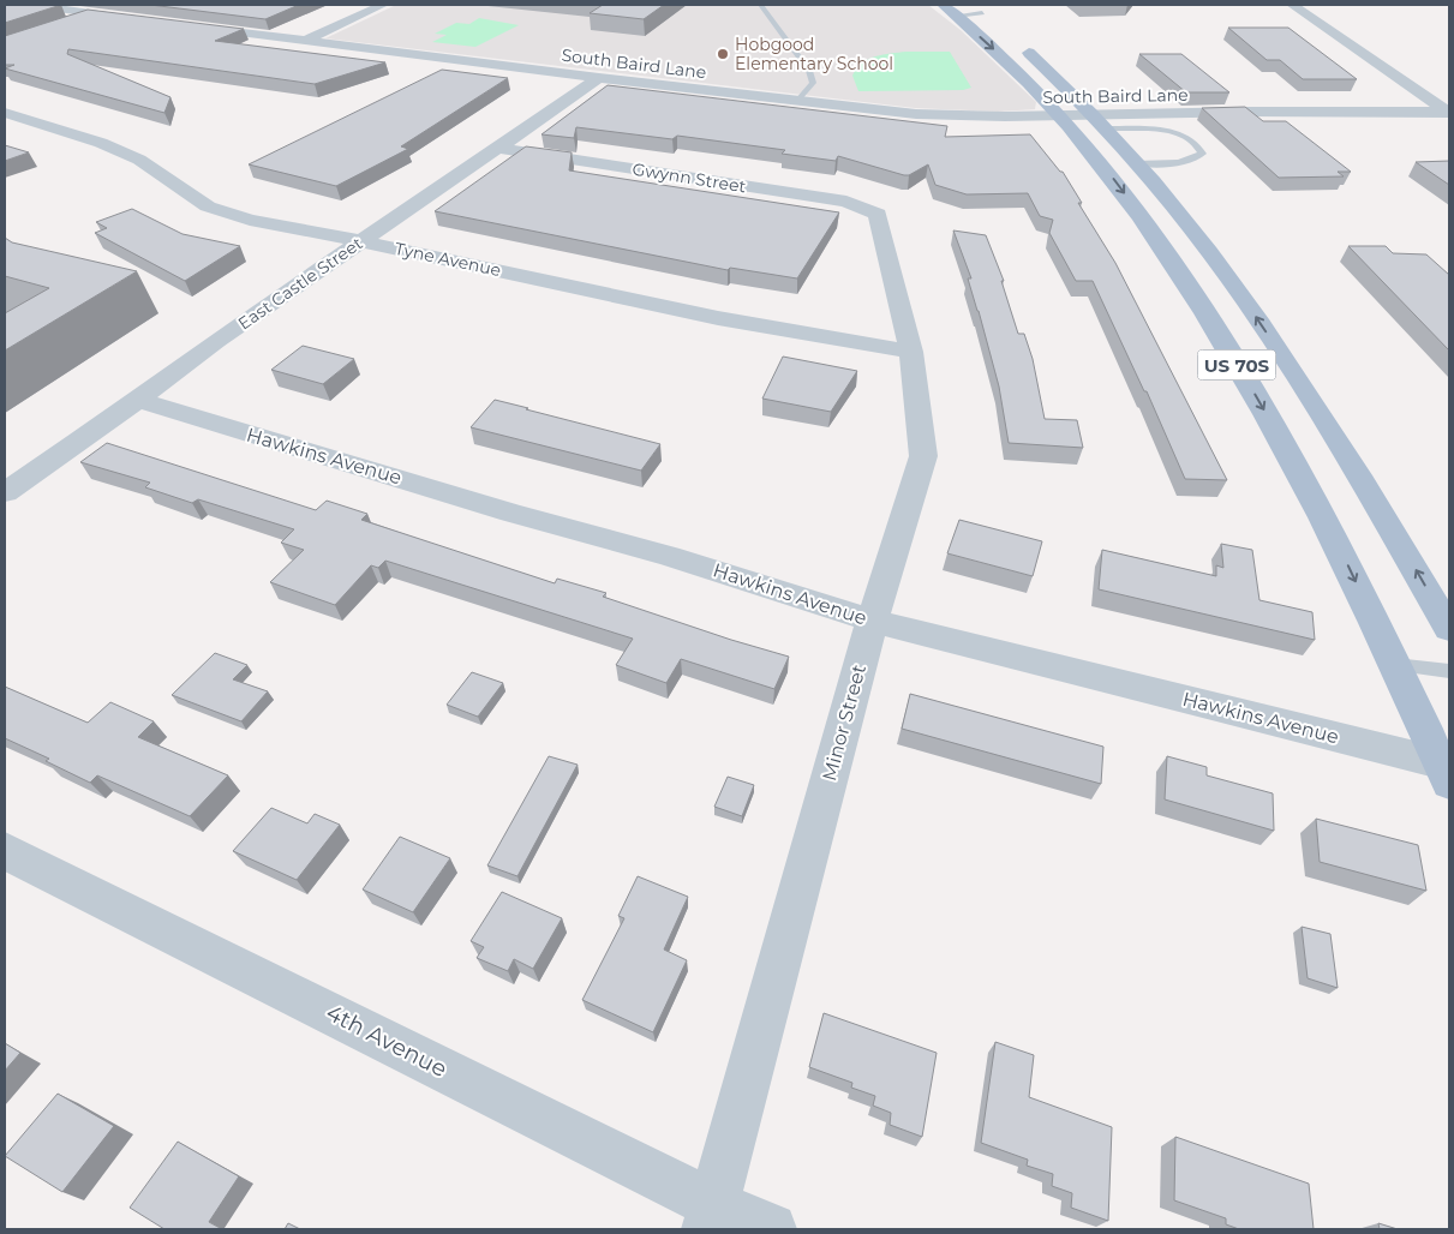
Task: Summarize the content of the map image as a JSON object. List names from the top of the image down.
{
  "streets": {
    "main road": ["US 70S"],
    "street": [
      "South Baird Lane",
      "Gwynn Street",
      "Tyne Avenue",
      "East Castle Street",
      "Hawkins Avenue",
      "Minor Street",
      "4th Avenue"
    ]
  },
  "crossings": [
    ["South Baird Lane", "East Castle Street"],
    ["South Baird Lane", "US 70S"],
    ["Gwynn Street", "East Castle Street"],
    ["Gwynn Street", "Minor Street"],
    ["Tyne Avenue", "East Castle Street"],
    ["Tyne Avenue", "Minor Street"],
    ["East Castle Street", "Hawkins Avenue"],
    ["US 70S", "Hawkins Avenue"],
    ["Hawkins Avenue", "Minor Street"],
    ["Minor Street", "4th Avenue"]
  ],
  "places": ["Hobgood Elementary School"]
}
